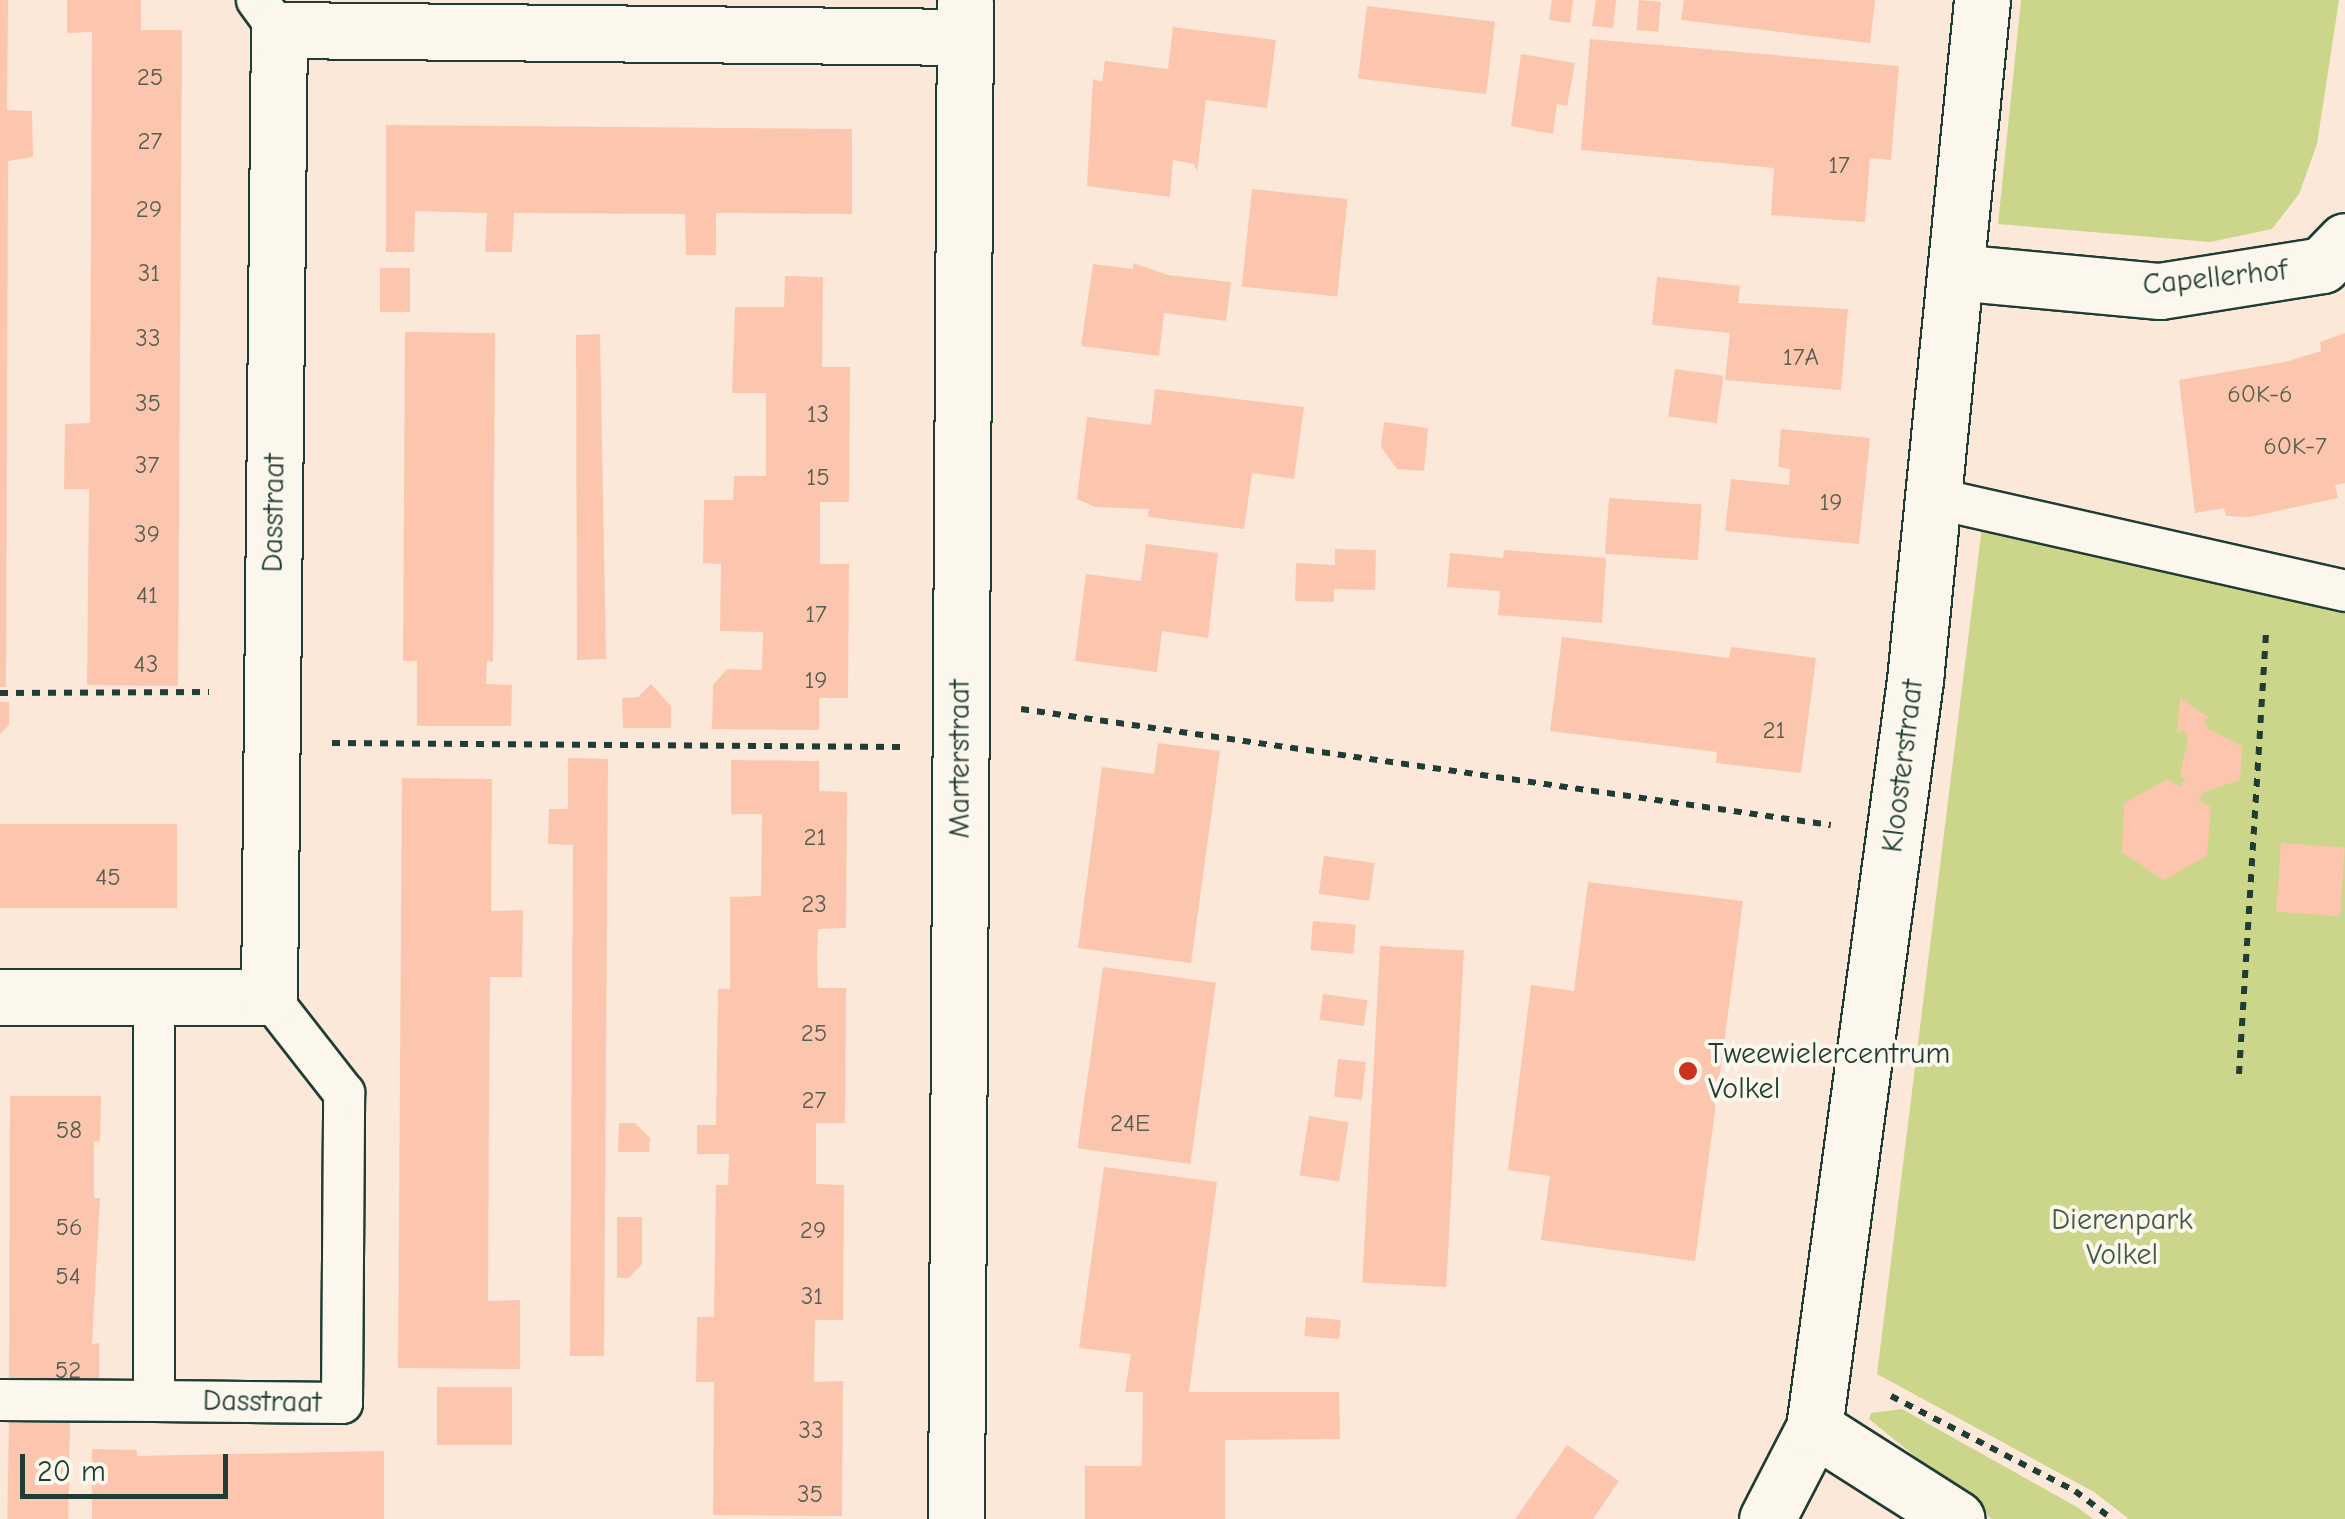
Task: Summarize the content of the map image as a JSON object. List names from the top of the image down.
{
  "streets": {
    "street": [
      "Capellerhof",
      "Dasstraat",
      "Marterstraat",
      "Kloosterstraat"
    ]
  },
  "crossings": [
    ["Capellerhof", "Kloosterstraat"],
    ["Dasstraat", "Marterstraat"]
  ],
  "parks": ["Dierenpark Volkel"],
  "places": ["Tweewielercentrum Volkel"],
  "house_numbers": [
    "25",
    "27",
    "17",
    "29",
    "31",
    "33",
    "17A",
    "60K-6",
    "35",
    "13",
    "60K-7",
    "37",
    "15",
    "19",
    "39",
    "41",
    "17",
    "43",
    "19",
    "21",
    "21",
    "45",
    "23",
    "25",
    "27",
    "24E",
    "58",
    "56",
    "29",
    "54",
    "31",
    "52",
    "33",
    "35"
  ],
  "scale_bar": "20 m"
}
